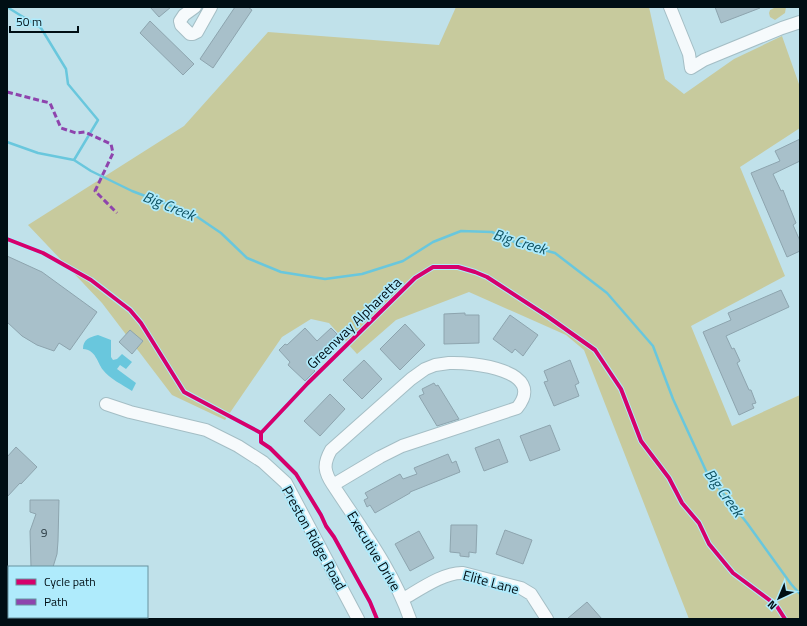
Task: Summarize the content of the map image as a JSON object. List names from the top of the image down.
{
  "streets": {
    "street": ["Preston Ridge Road", "Executive Drive", "Elite Lane"],
    "cycle path": ["Greenway Alpharetta"]
  },
  "crossings": [
    ["Executive Drive", "Elite Lane"]
  ],
  "water": ["Big Creek"],
  "house_numbers": ["9"],
  "legend": ["Cycle path", "Path"],
  "scale_bar": "50 m",
  "north": "bottom left"
}
